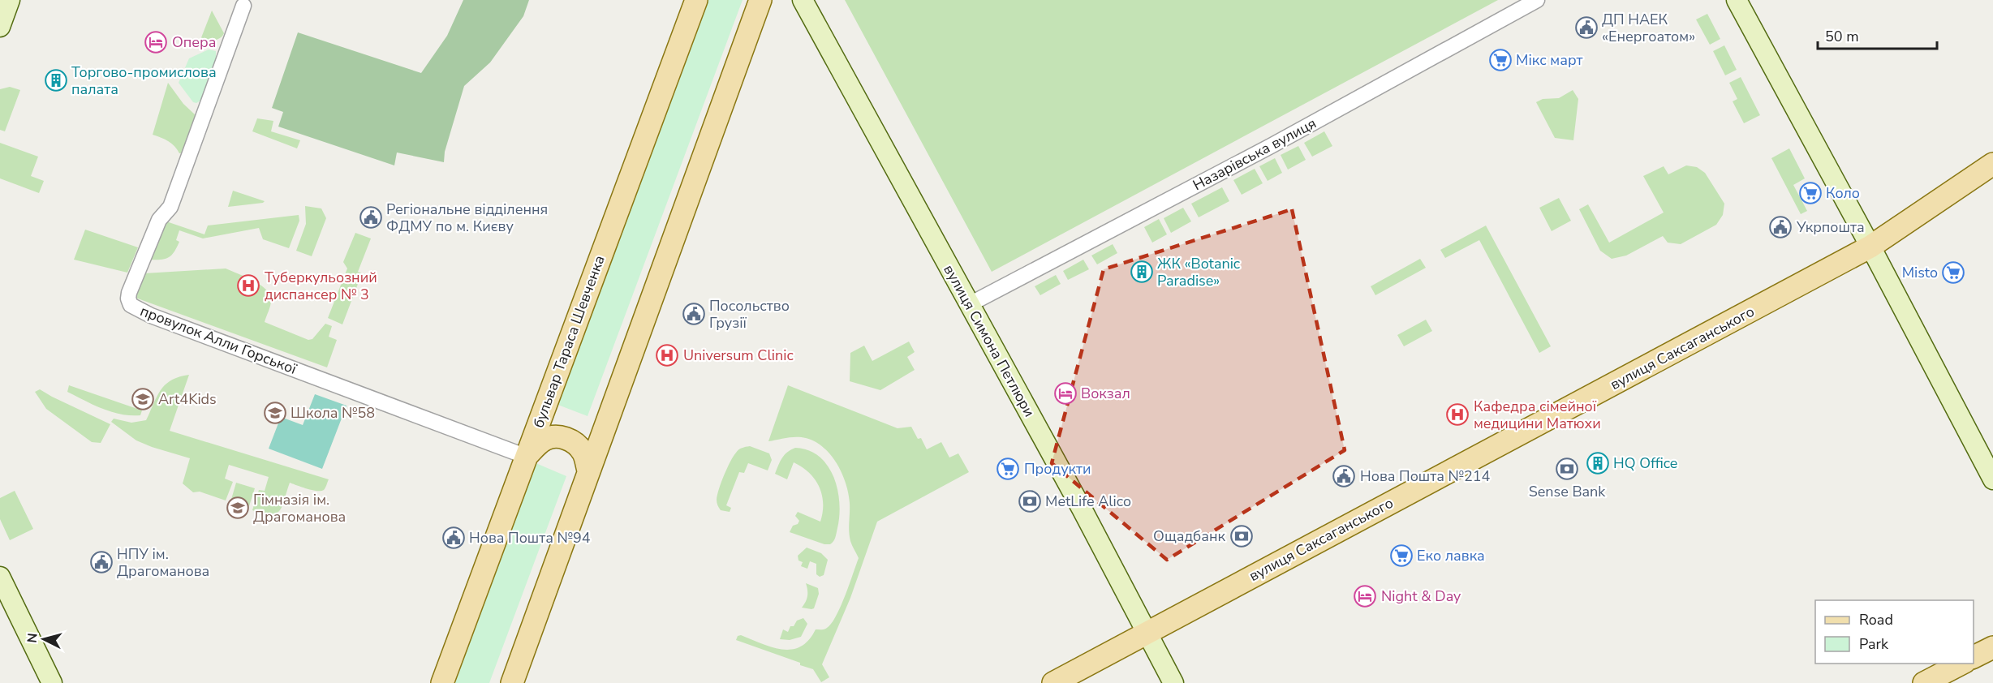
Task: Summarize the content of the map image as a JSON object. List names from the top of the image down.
{
  "streets": {
    "main road": ["вулиця Симона Петлюри", "бульвар Тараса Шевченка", "вулиця Саксаганського"],
    "street": ["Назарівська вулиця", "провулок Алли Горської"]
  },
  "crossings": [
    ["Назарівська вулиця", "вулиця Симона Петлюри"],
    ["провулок Алли Горської", "бульвар Тараса Шевченка"],
    ["вулиця Симона Петлюри", "вулиця Саксаганського"]
  ],
  "places": {
    "public building": [
      "ДП НАЕК «Енергоатом»",
      "Регіональне відділення ФДМУ по м. Києву",
      "Укрпошта",
      "Посольство Грузії",
      "Нова Пошта №214",
      "Нова Пошта №94",
      "НПУ ім. Драгоманова"
    ],
    "hotel": ["Опера", "Вокзал", "Night & Day"],
    "supermarket": [
      "Мікс март",
      "Коло",
      "Misto",
      "Продукти",
      "Еко лавка"
    ],
    "building": ["Торгово-промислова палата", "ЖК «Botanic Paradise»", "HQ Office"],
    "hospital": ["Туберкульозний диспансер № 3", "Universum Clinic", "Кафедра сімейної медицини Матюхи"],
    "school or university": ["Art4Kids", "Школа №58", "Гімназія ім. Драгоманова"],
    "bank": ["Sense Bank", "MetLife Alico", "Ощадбанк"]
  },
  "legend": ["Road", "Park"],
  "scale_bar": "50 m",
  "north": "left"
}
